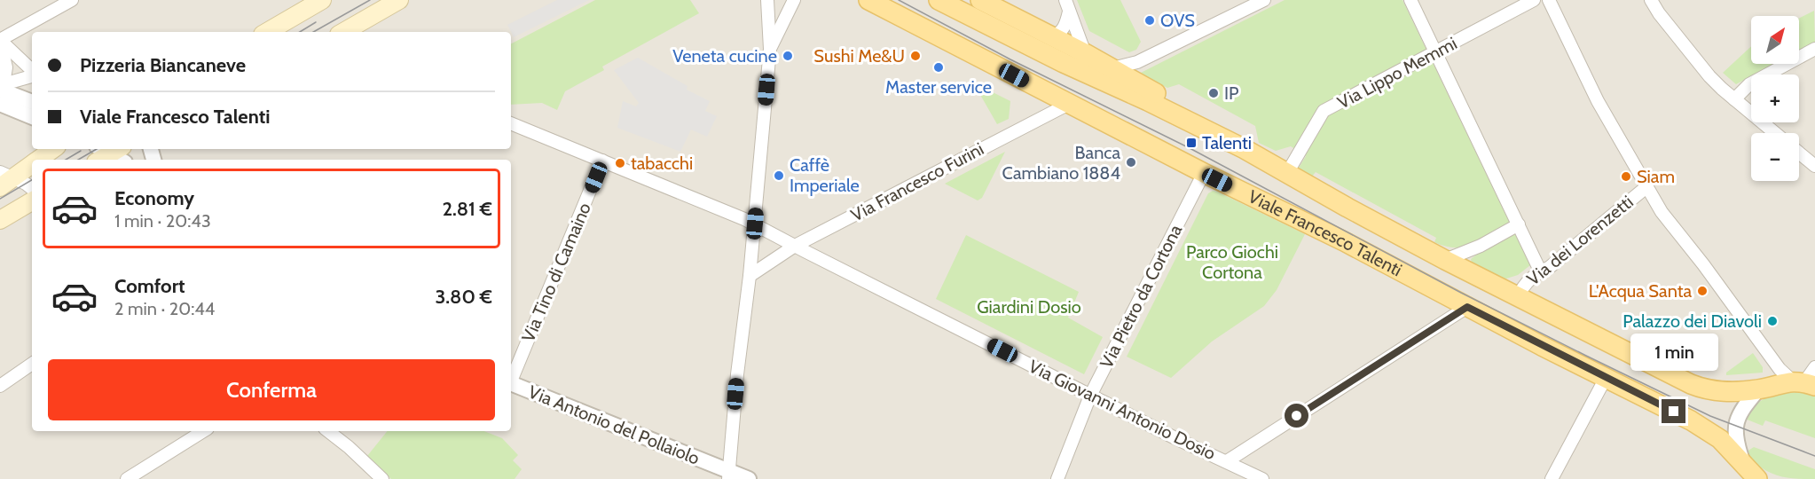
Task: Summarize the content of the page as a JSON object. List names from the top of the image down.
{
  "streets": {
    "main road": ["Viale Francesco Talenti"],
    "street": [
      "Via Lippo Memmi",
      "Via Francesco Furini",
      "Via dei Lorenzetti",
      "Via Tino di Camaino",
      "Via Pietro da Cortona",
      "Via Giovanni Antonio Dosio",
      "Via Antonio del Pollaiolo"
    ]
  },
  "crossings": [
    ["Via Lippo Memmi", "Viale Francesco Talenti"],
    ["Via Francesco Furini", "Viale Francesco Talenti"],
    ["Via Francesco Furini", "Via Giovanni Antonio Dosio"],
    ["Viale Francesco Talenti", "Via dei Lorenzetti"],
    ["Viale Francesco Talenti", "Via Pietro da Cortona"],
    ["Via Tino di Camaino", "Via Giovanni Antonio Dosio"],
    ["Via Pietro da Cortona", "Via Giovanni Antonio Dosio"]
  ],
  "parks": ["Parco Giochi Cortona", "Giardini Dosio"],
  "places": {
    "other": [
      "OVS",
      "Veneta cucine",
      "Sushi Me&U",
      "Master service",
      "IP",
      "Banca Cambiano 1884",
      "tabacchi",
      "Caffè Imperiale",
      "Siam",
      "L'Acqua Santa",
      "Palazzo dei Diavoli"
    ],
    "transit": ["Talenti"]
  },
  "north": "top right",
  "page": {
    "map_buttons": ["+", "−"],
    "banner": ["Pizzeria Biancaneve", "Viale Francesco Talenti"],
    "list": [
      {
        "name": "Economy",
        "note": "1 min · 20:43",
        "value": "2.81 €"
      },
      {
        "name": "Comfort",
        "note": "2 min · 20:44",
        "value": "3.80 €"
      }
    ],
    "bubble": "1 min",
    "buttons": "Conferma"
  }
}
